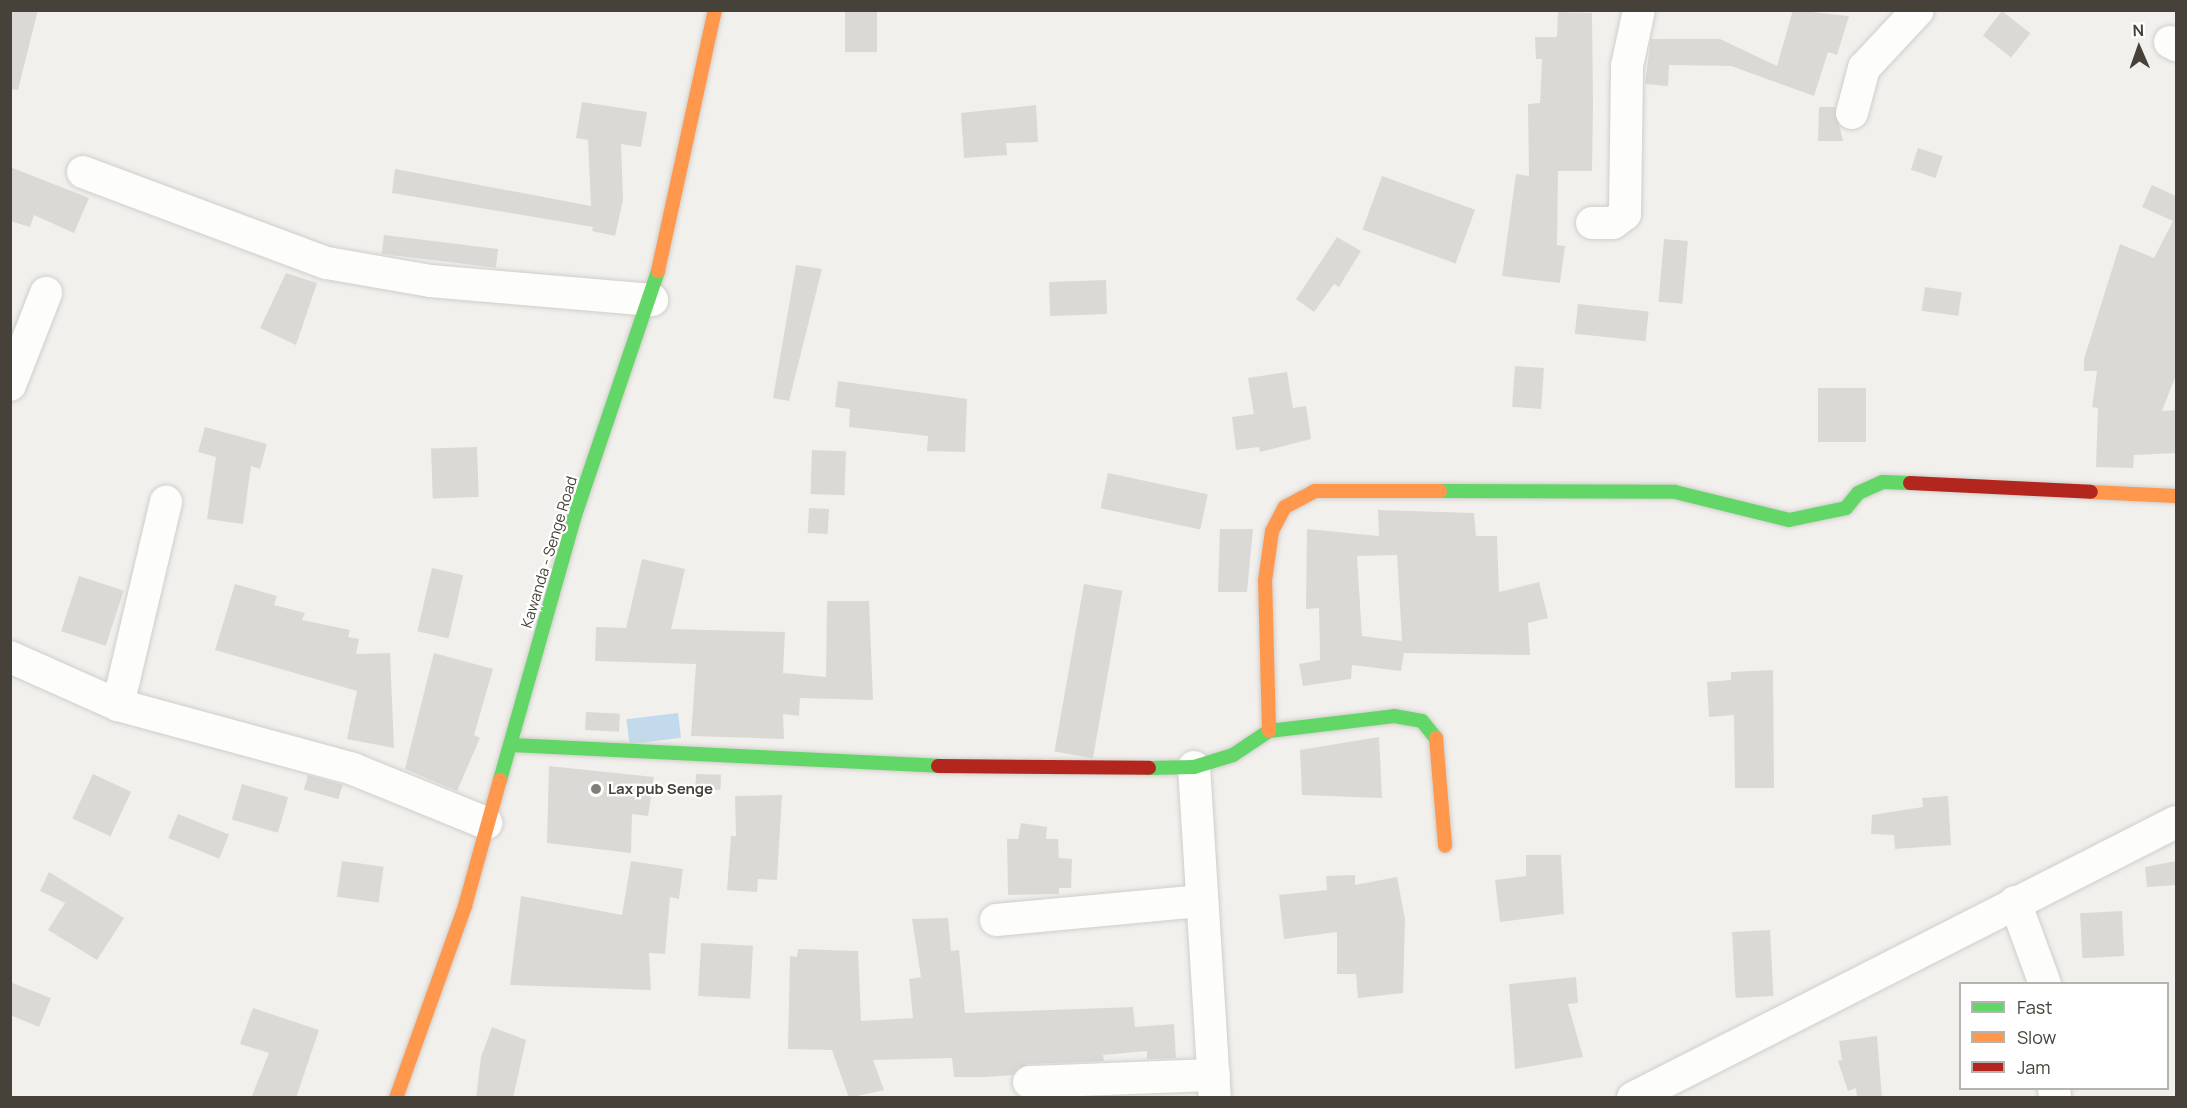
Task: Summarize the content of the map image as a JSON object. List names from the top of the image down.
{
  "streets": {
    "street": ["Kawanda - Senge Road"]
  },
  "places": ["Lax pub Senge"],
  "legend": ["Fast", "Slow", "Jam"],
  "north": "top"
}
